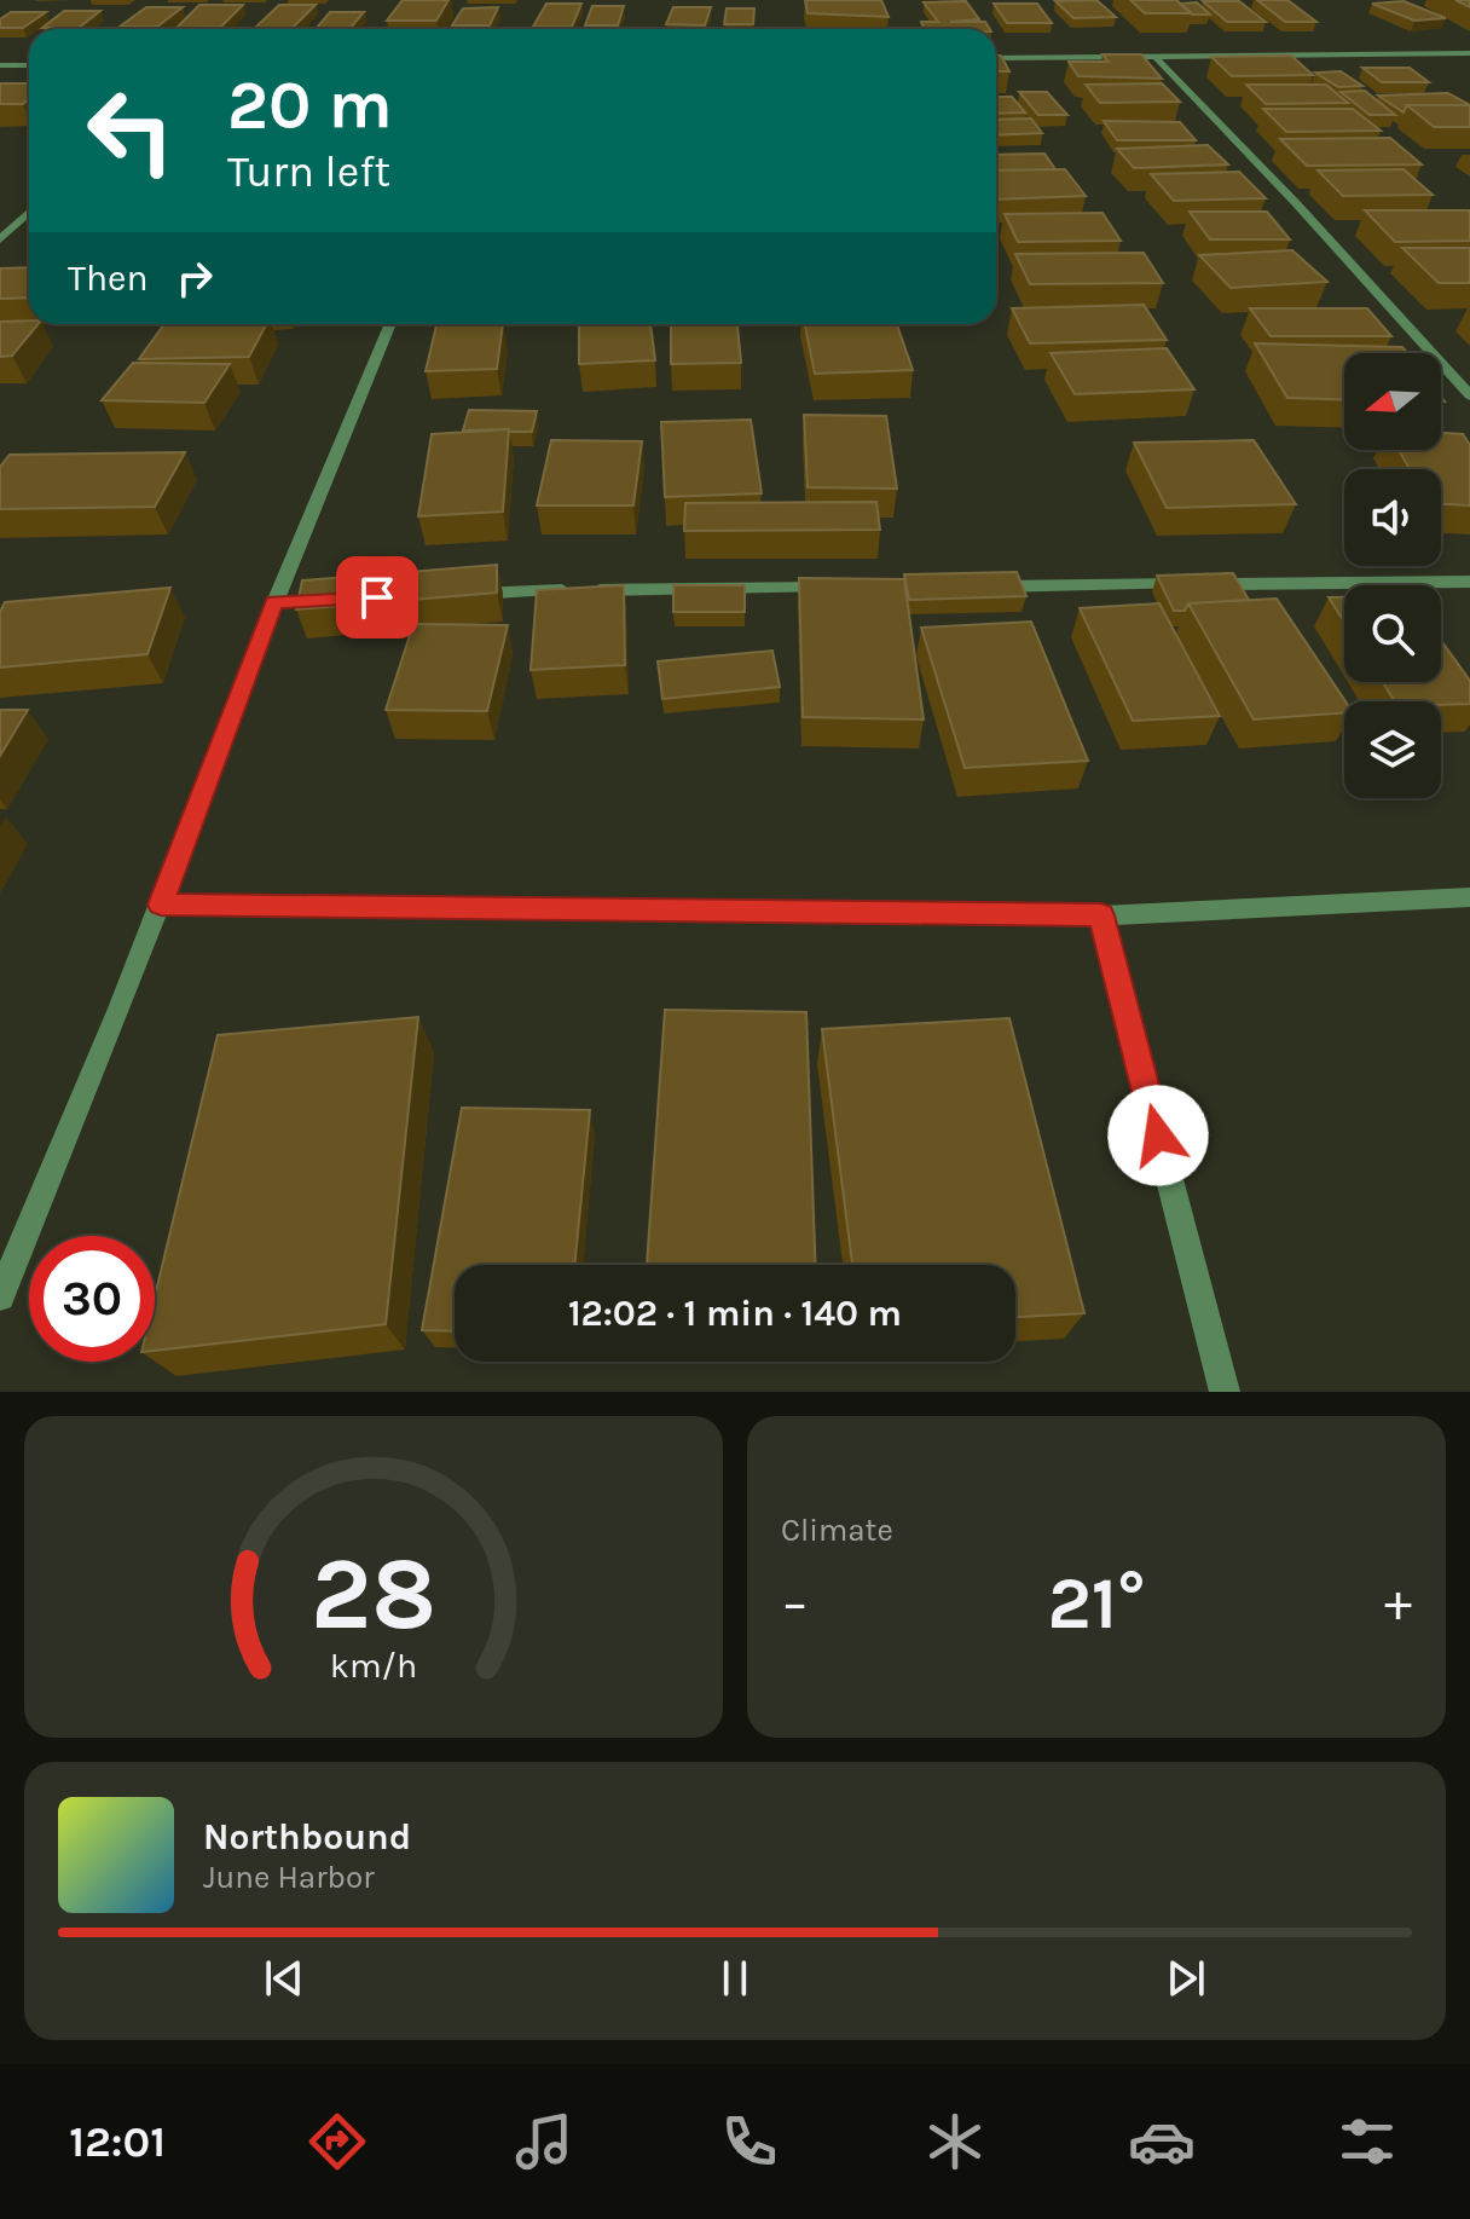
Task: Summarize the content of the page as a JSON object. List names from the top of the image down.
{
  "north": "left",
  "page": {
    "turn": ["20 m", "Turn left"],
    "then": "Then",
    "limit": "30",
    "trip": "12:02 · 1 min · 140 m",
    "tile": "Climate",
    "heat": ["−", "21°", "+"],
    "song": ["Northbound", "June Harbor"],
    "tabs": "12:01",
    "gauge": ["28", "km/h"]
  }
}
